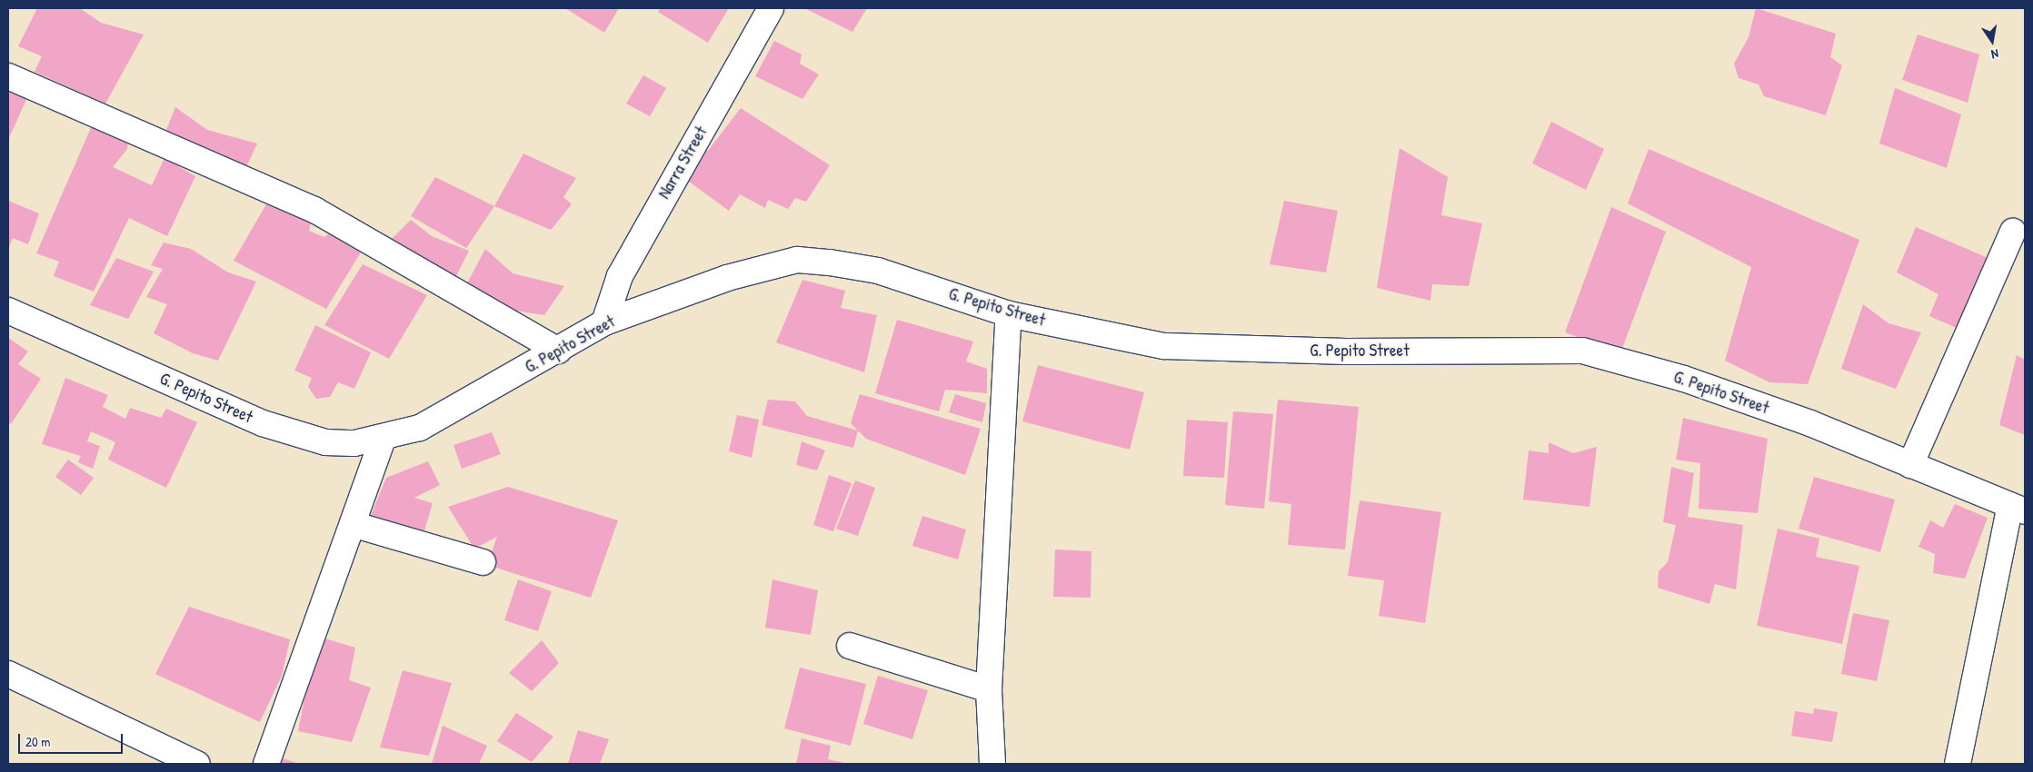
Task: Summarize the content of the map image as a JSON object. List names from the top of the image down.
{
  "streets": {
    "street": ["Narra Street", "G. Pepito Street"]
  },
  "crossings": [
    ["Narra Street", "G. Pepito Street"]
  ],
  "scale_bar": "20 m",
  "north": "bottom"
}
